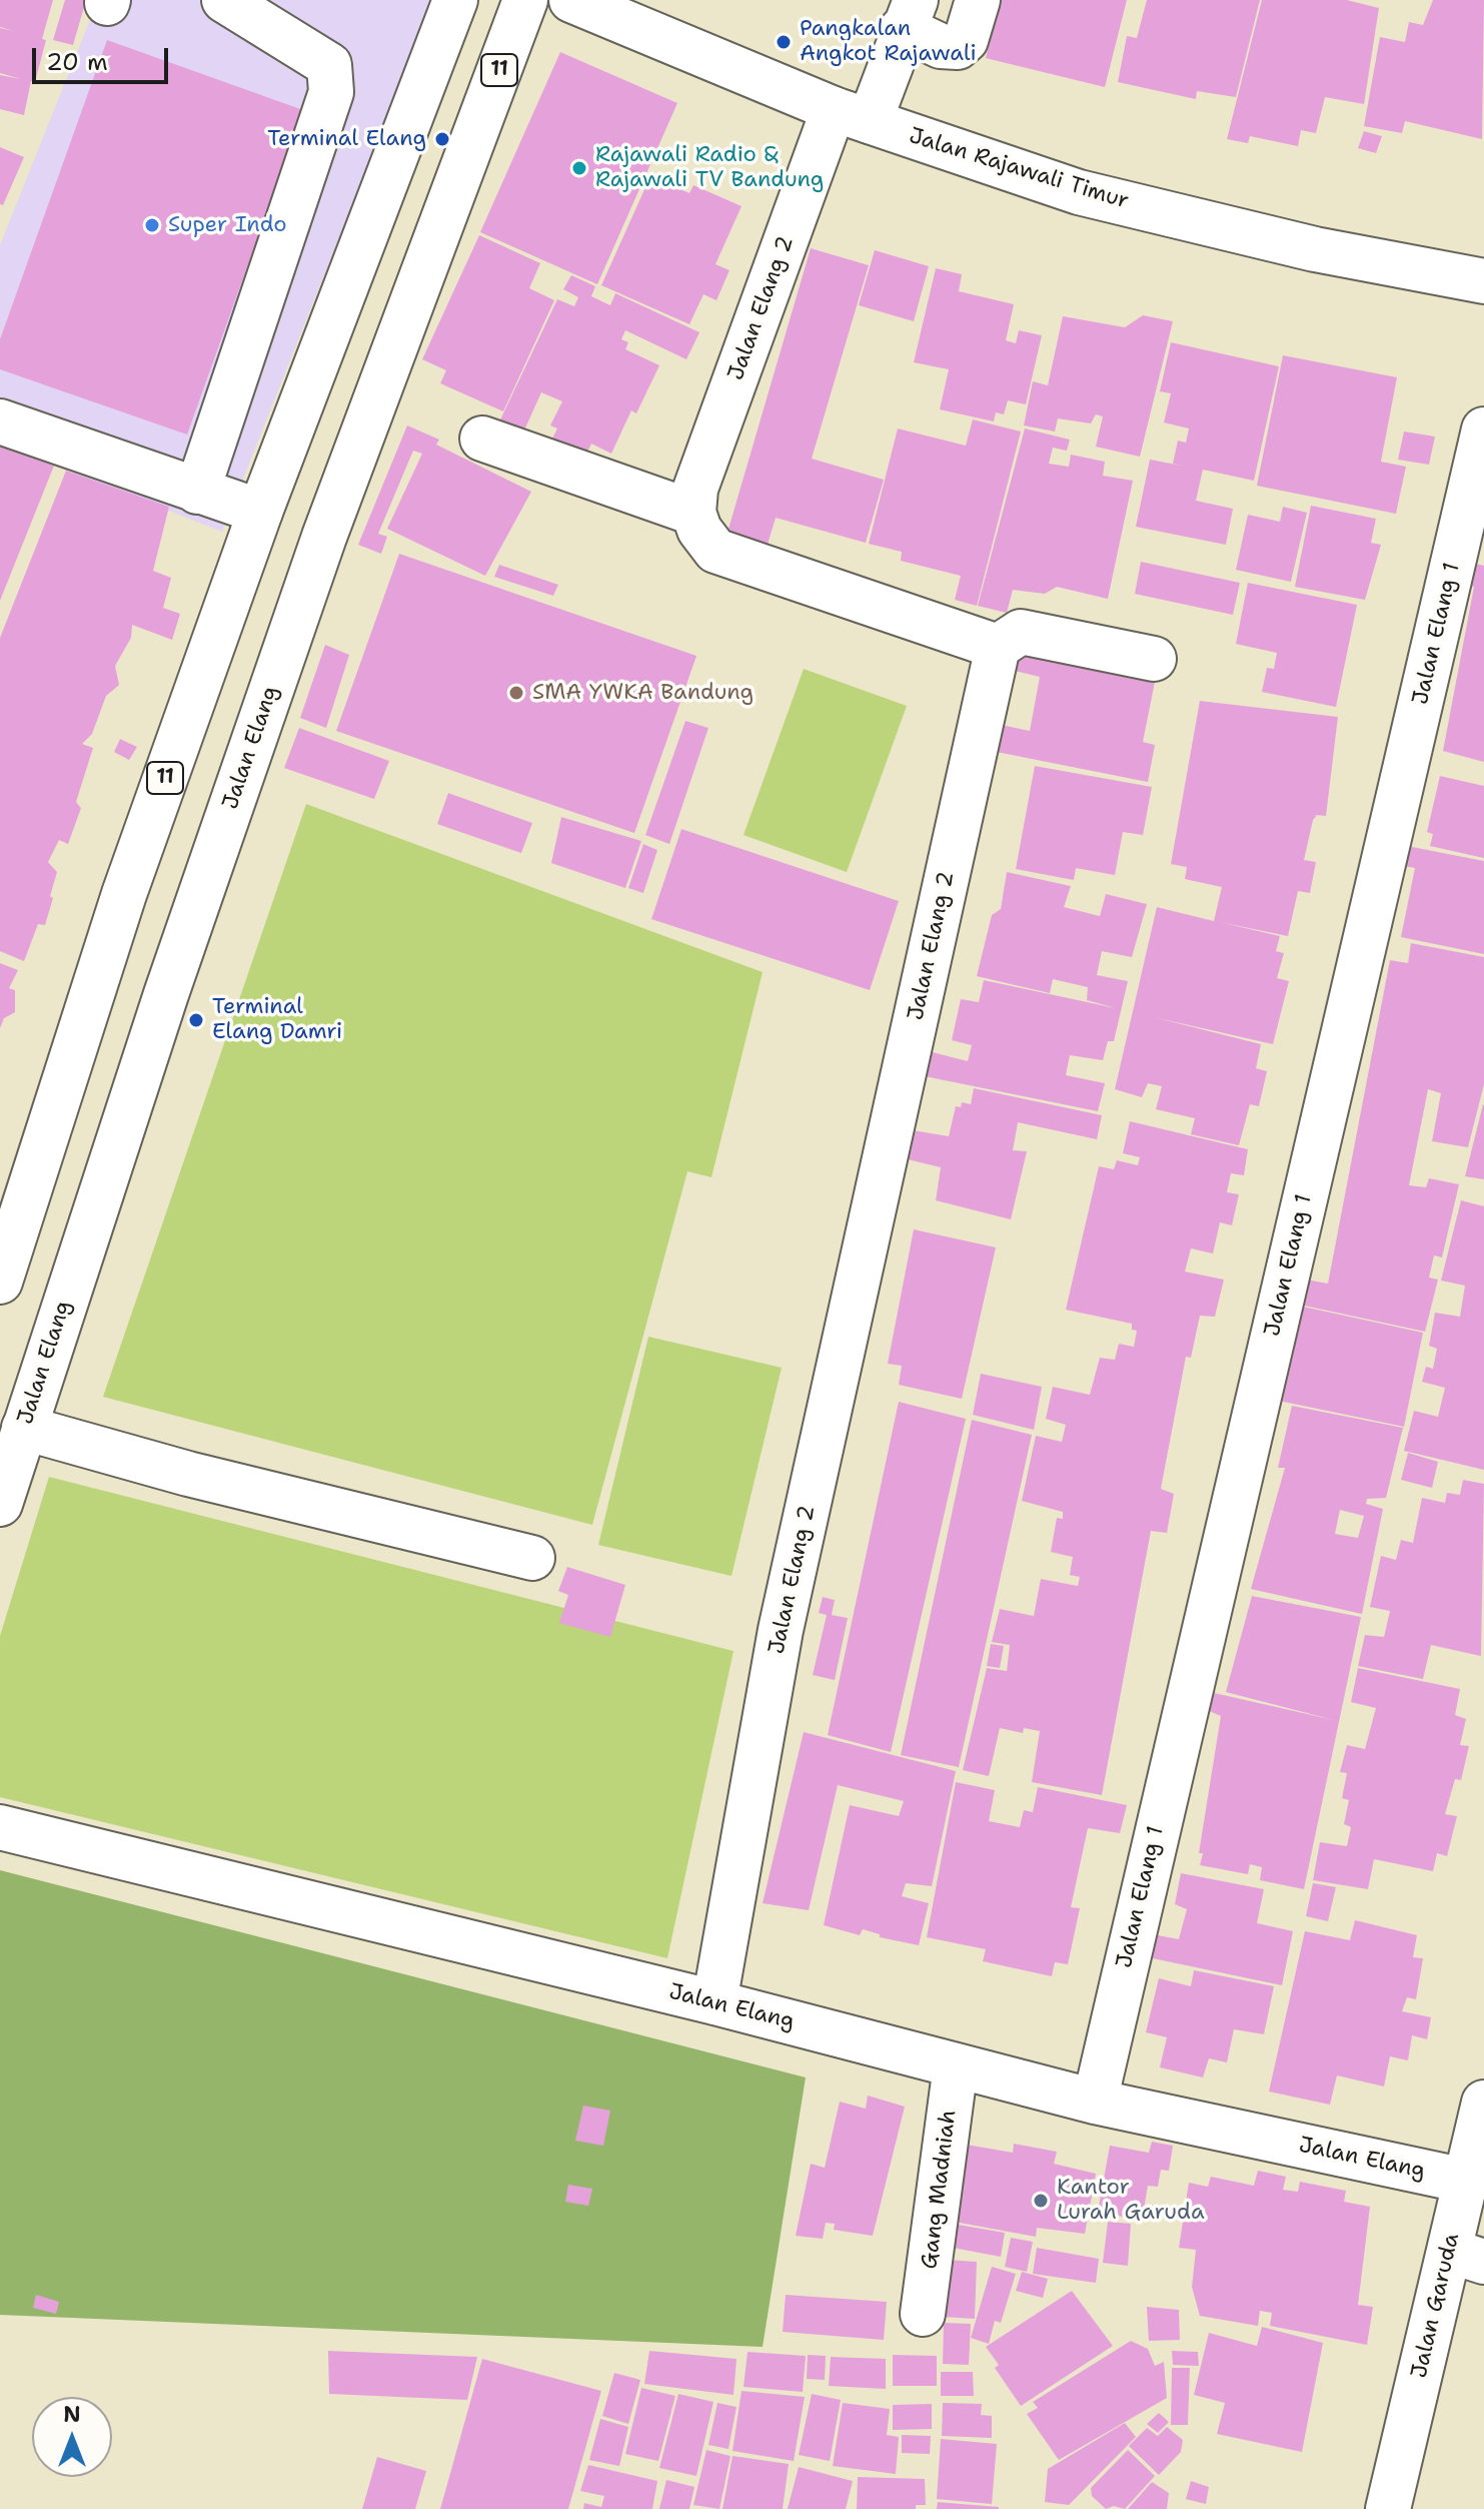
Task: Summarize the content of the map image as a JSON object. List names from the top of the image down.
{
  "streets": {
    "main road": [
      "11",
      "Jalan Rajawali Timur",
      "Jalan Elang 2",
      "Jalan Elang 1",
      "Jalan Elang",
      "Gang Madniah",
      "Jalan Garuda"
    ]
  },
  "crossings": [
    ["Jalan Rajawali Timur", "Jalan Elang 2"],
    ["Jalan Elang 2", "Jalan Elang"],
    ["Jalan Elang 1", "Jalan Elang"],
    ["Jalan Elang", "Gang Madniah"],
    ["Jalan Elang", "Jalan Garuda"]
  ],
  "places": [
    "Pangkalan Angkot Rajawali",
    "Terminal Elang",
    "Rajawali Radio & Rajawali TV Bandung",
    "Super Indo",
    "SMA YWKA Bandung",
    "Terminal Elang Damri",
    "Kantor Lurah Garuda"
  ],
  "scale_bar": "20 m",
  "north": "top"
}
